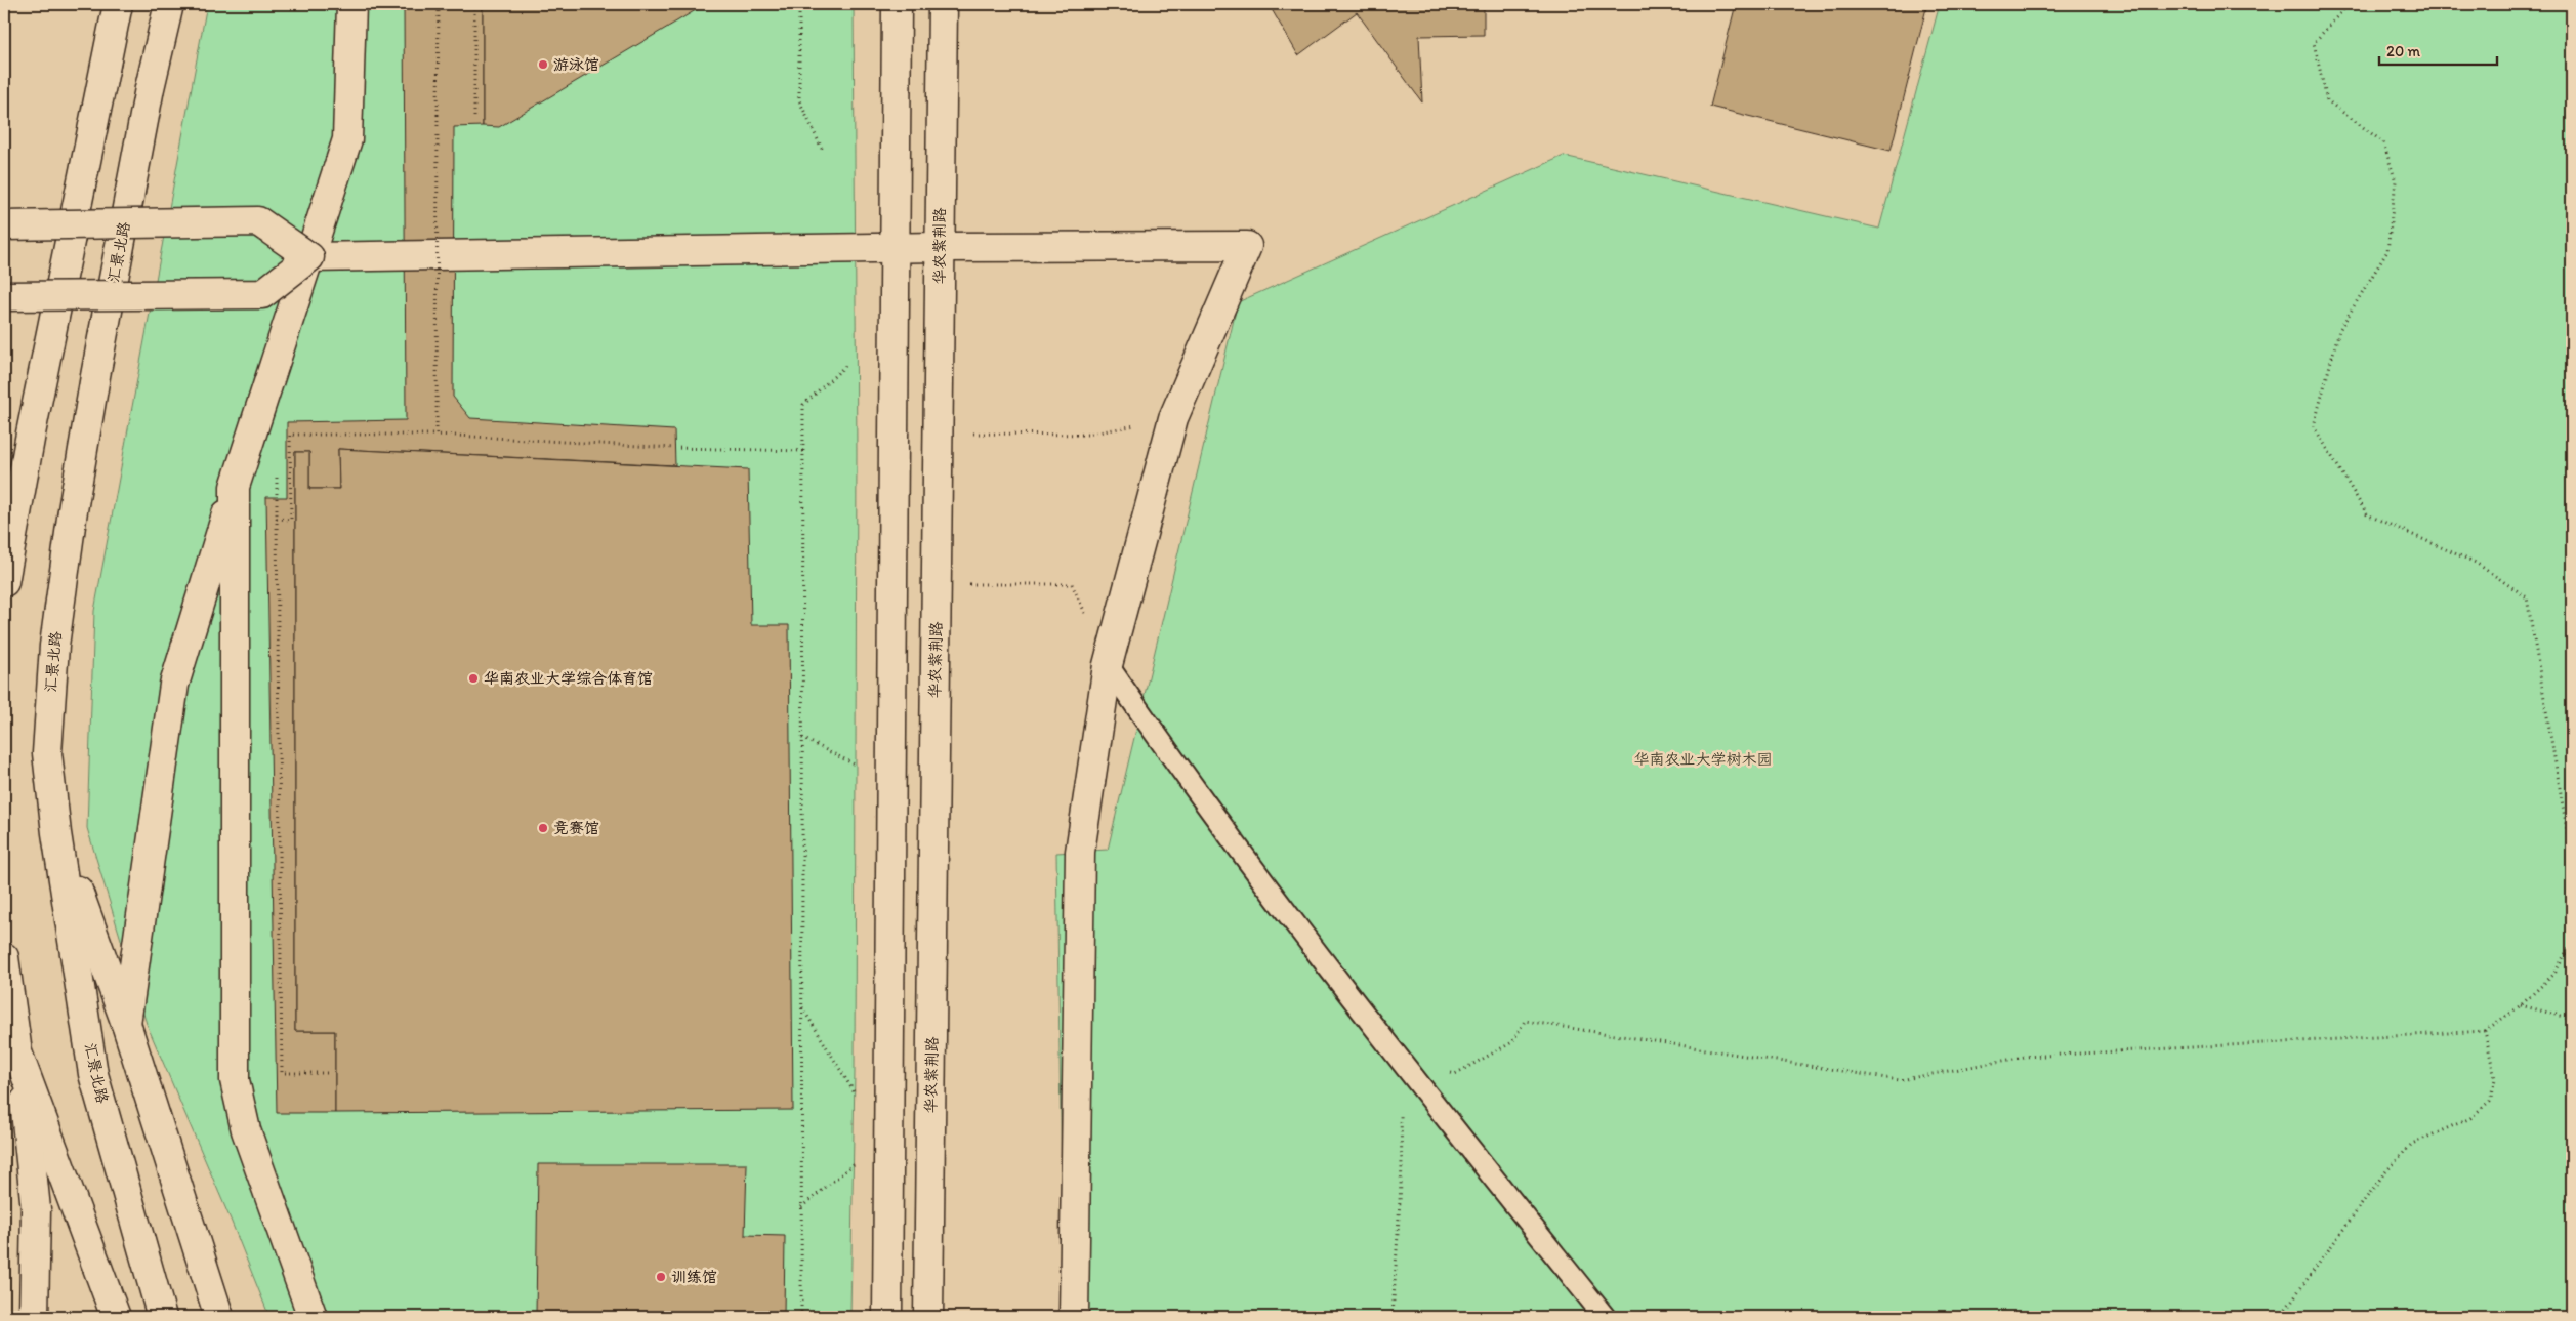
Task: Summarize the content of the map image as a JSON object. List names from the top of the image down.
{
  "streets": {
    "street": ["华农紫荆路", "汇景北路"]
  },
  "parks": ["华南农业大学树木园"],
  "places": [
    "游泳馆",
    "华南农业大学综合体育馆",
    "竞赛馆",
    "训练馆"
  ],
  "scale_bar": "20 m"
}
